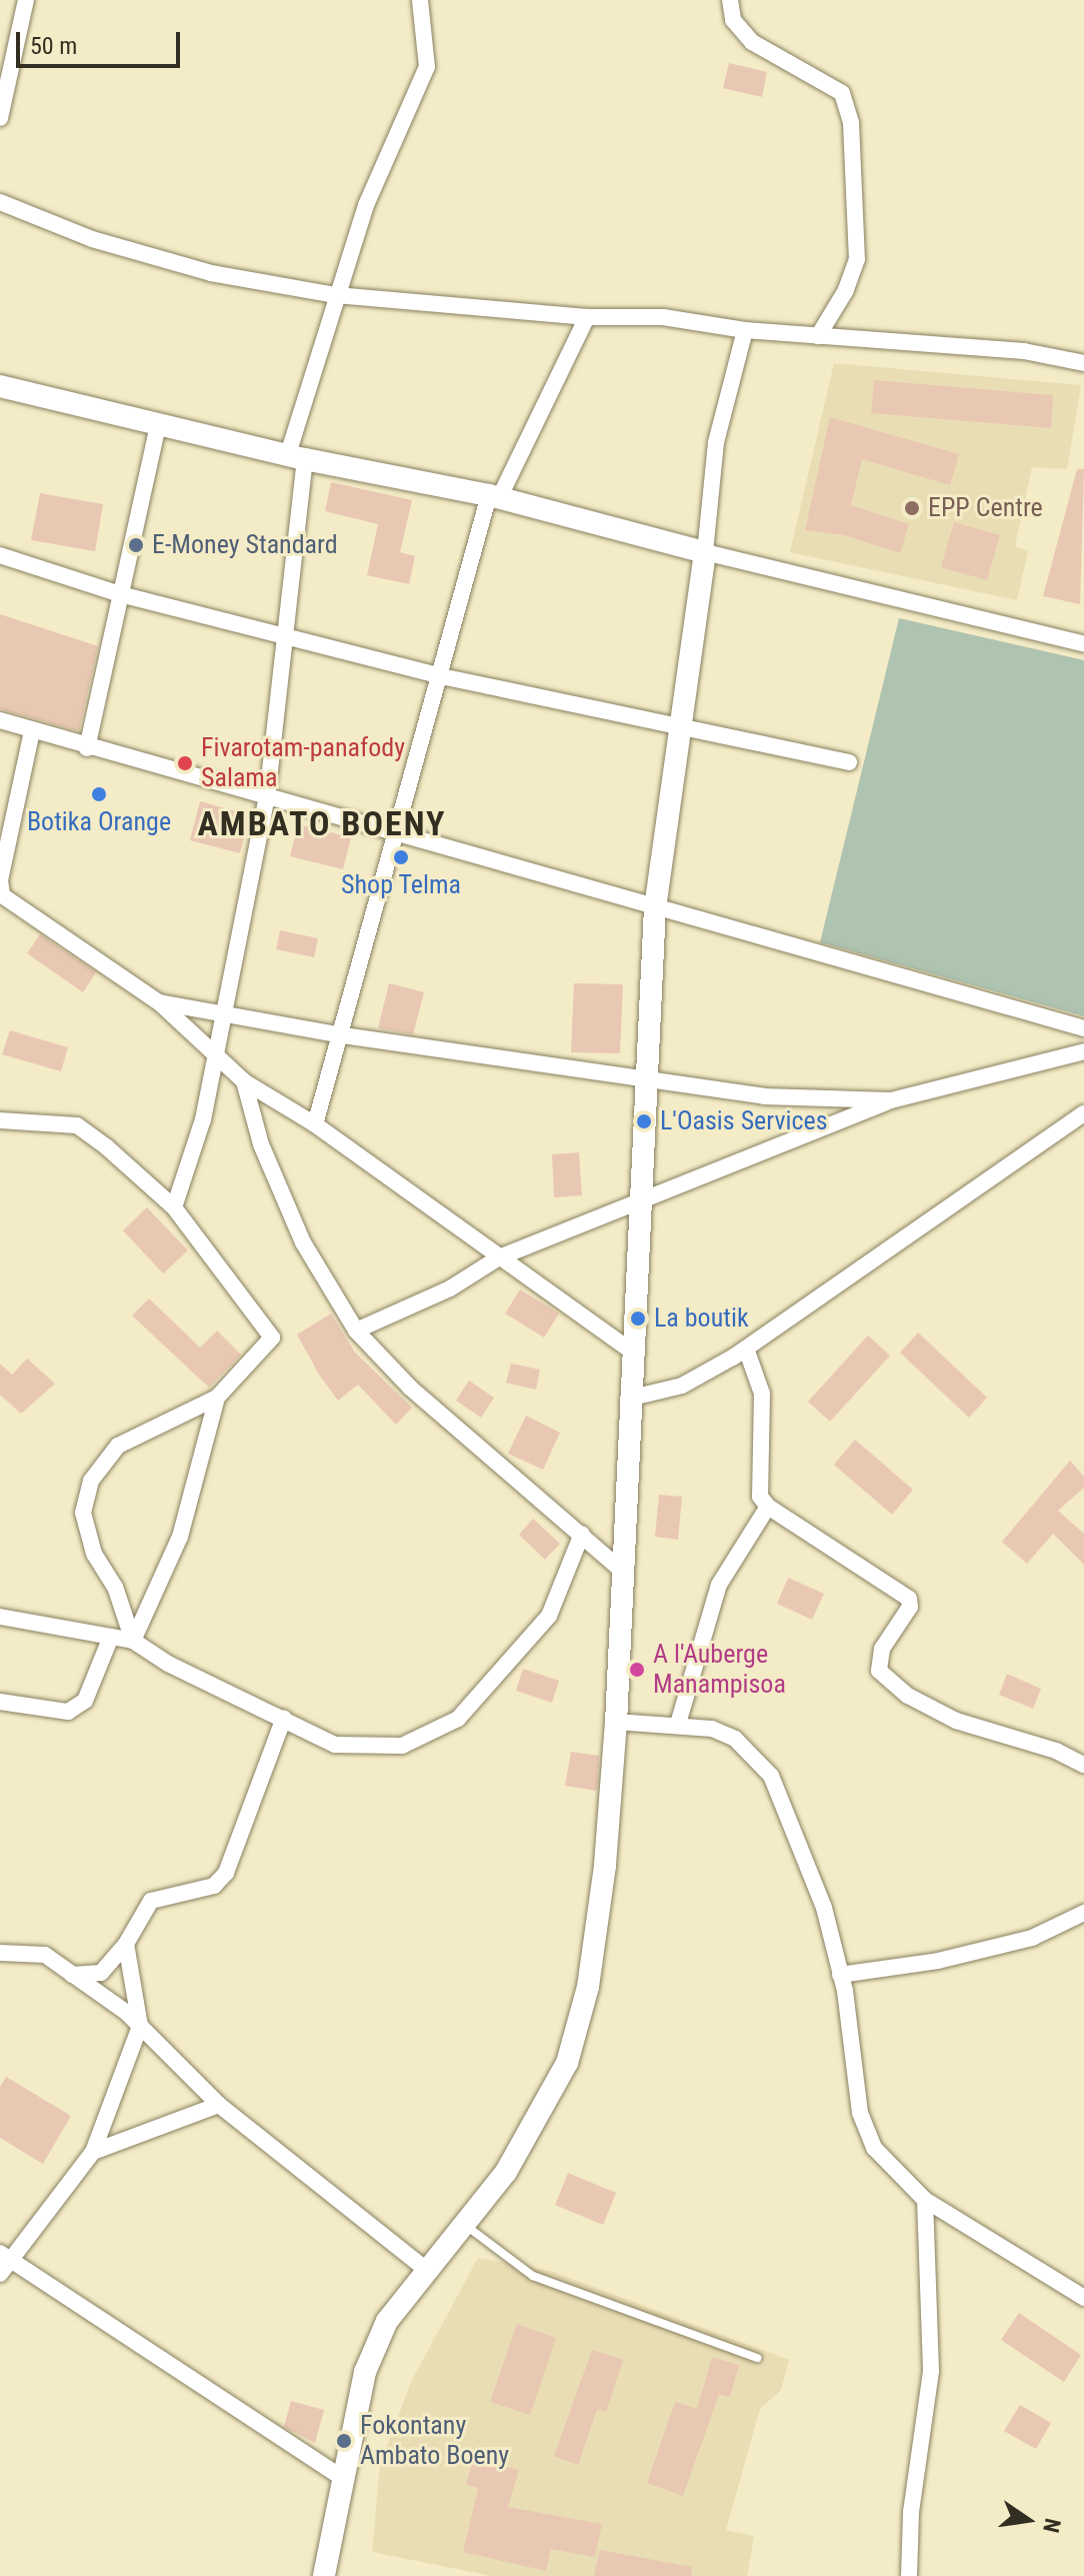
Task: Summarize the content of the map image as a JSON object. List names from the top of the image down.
{
  "districts": ["AMBATO BOENY"],
  "places": [
    "EPP Centre",
    "E-Money Standard",
    "Fivarotam-panafody Salama",
    "Botika Orange",
    "Shop Telma",
    "L'Oasis Services",
    "La boutik",
    "A l'Auberge Manampisoa",
    "Fokontany Ambato Boeny"
  ],
  "scale_bar": "50 m",
  "north": "right"
}
